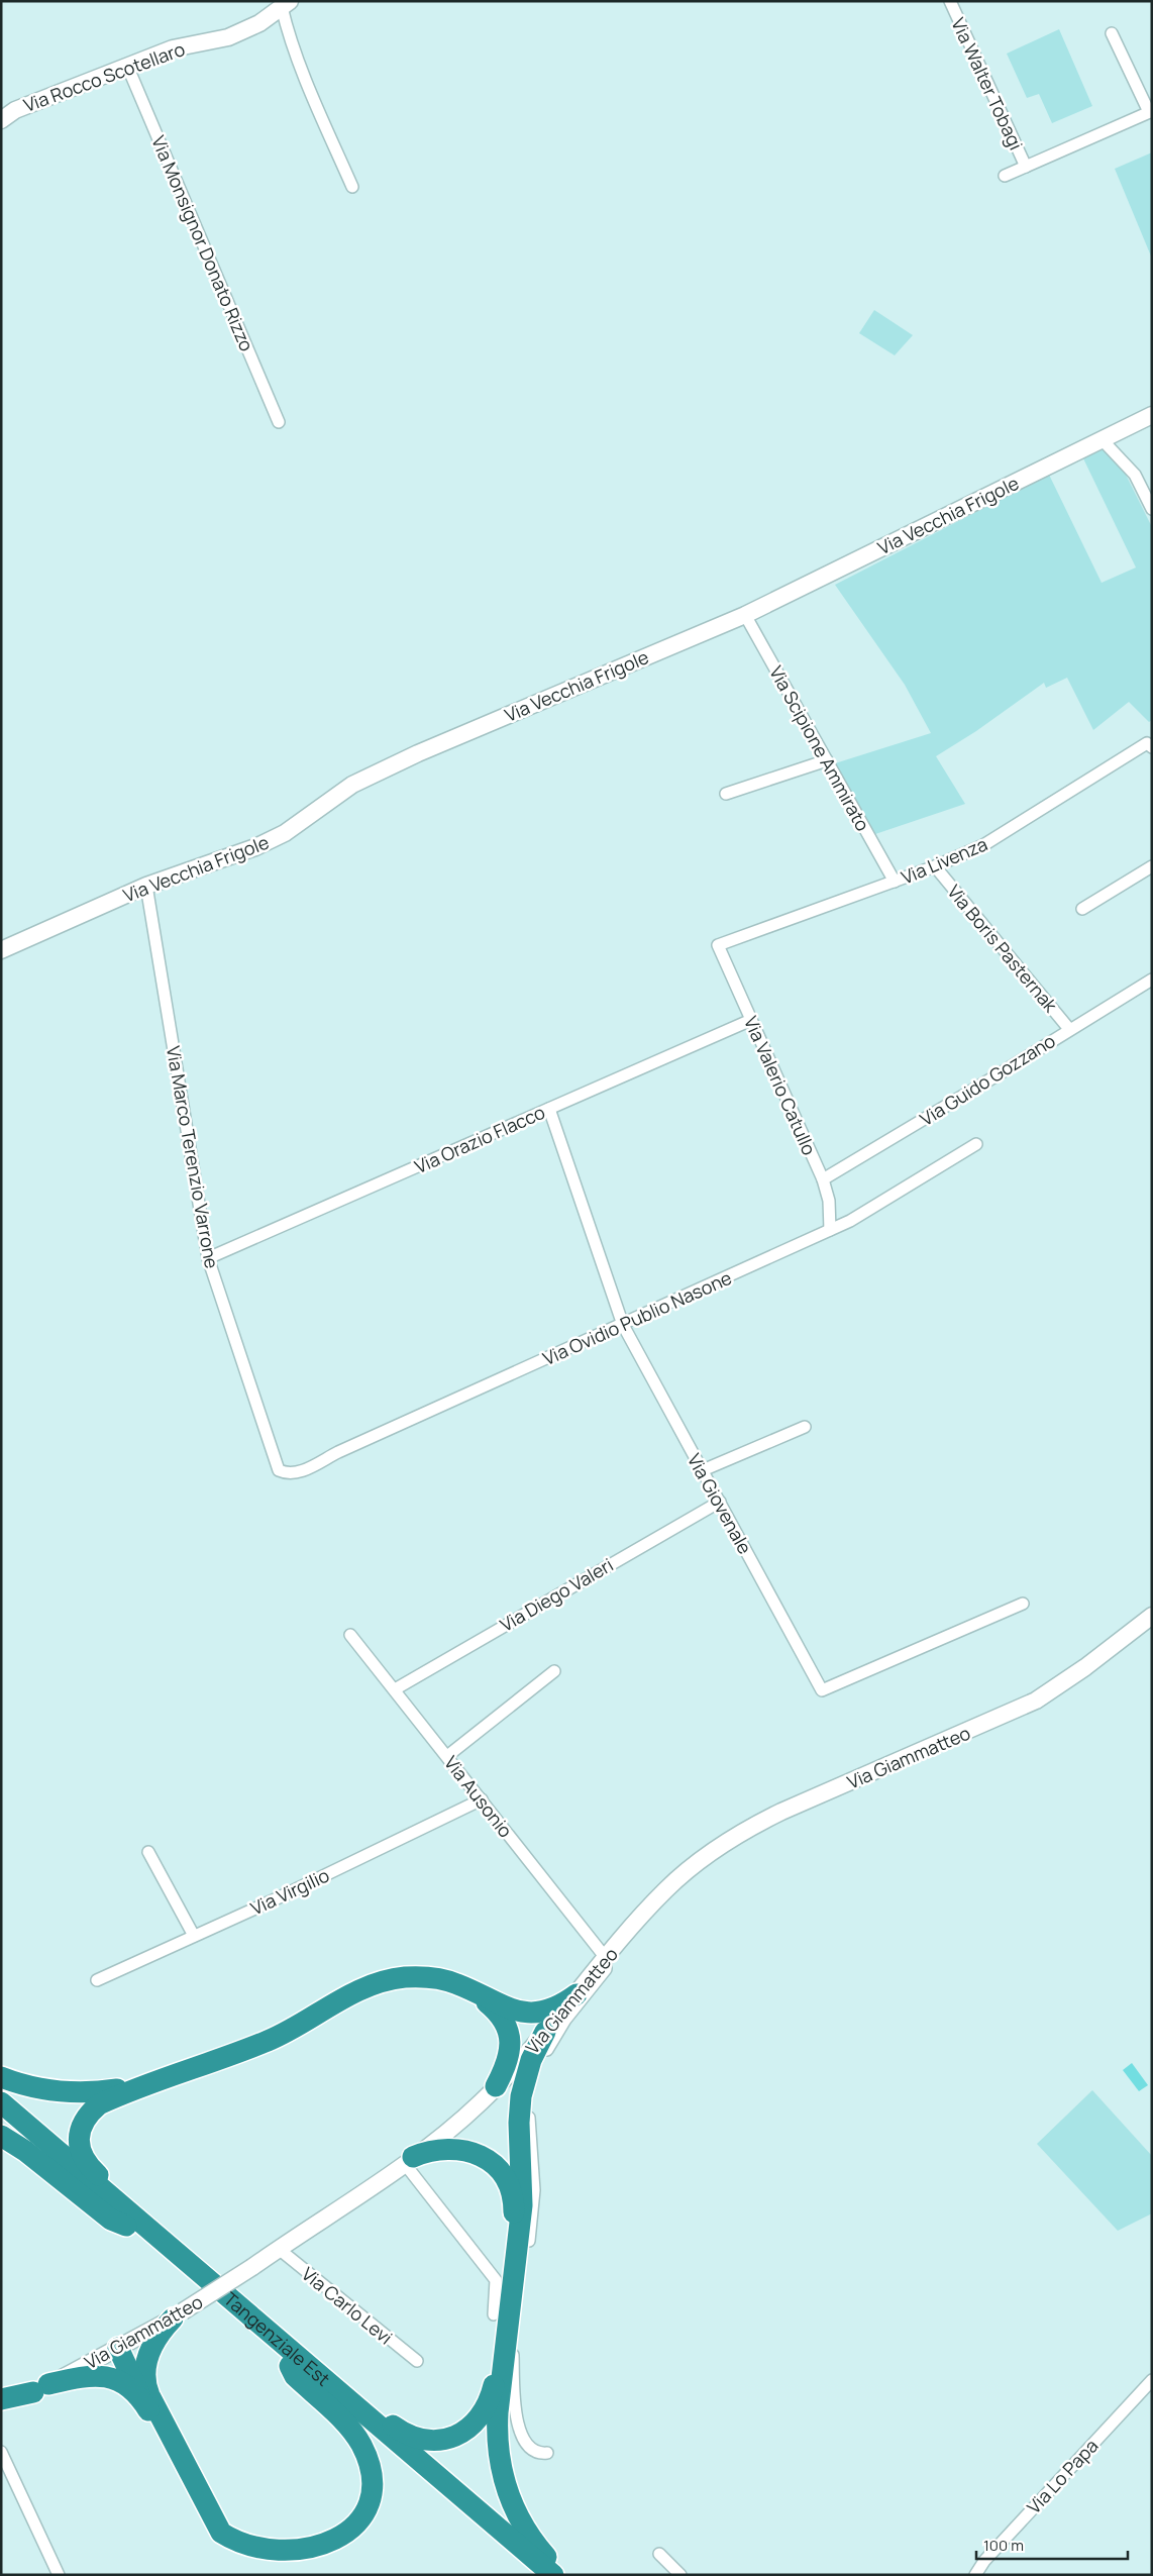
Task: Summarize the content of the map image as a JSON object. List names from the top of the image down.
{
  "streets": {
    "highway": ["Tangenziale Est"],
    "street": [
      "Via Rocco Scotellaro",
      "Via Walter Tobagi",
      "Via Monsignor Donato Rizzo",
      "Via Vecchia Frigole",
      "Via Scipione Ammirato",
      "Via Livenza",
      "Via Boris Pasternak",
      "Via Guido Gozzano",
      "Via Valerio Catullo",
      "Via Orazio Flacco",
      "Via Marco Terenzio Varrone",
      "Via Ovidio Publio Nasone",
      "Via Giovenale",
      "Via Diego Valeri",
      "Via Giammatteo",
      "Via Ausonio",
      "Via Virgilio",
      "Via Carlo Levi",
      "Via Lo Papa"
    ]
  },
  "crossings": [
    ["Via Rocco Scotellaro", "Via Monsignor Donato Rizzo"],
    ["Via Vecchia Frigole", "Via Scipione Ammirato"],
    ["Via Vecchia Frigole", "Via Marco Terenzio Varrone"],
    ["Via Scipione Ammirato", "Via Livenza"],
    ["Via Livenza", "Via Boris Pasternak"],
    ["Via Livenza", "Via Valerio Catullo"],
    ["Via Boris Pasternak", "Via Guido Gozzano"],
    ["Via Guido Gozzano", "Via Valerio Catullo"],
    ["Via Valerio Catullo", "Via Orazio Flacco"],
    ["Via Valerio Catullo", "Via Ovidio Publio Nasone"],
    ["Via Orazio Flacco", "Via Marco Terenzio Varrone"],
    ["Via Orazio Flacco", "Via Giovenale"],
    ["Via Marco Terenzio Varrone", "Via Ovidio Publio Nasone"],
    ["Via Ovidio Publio Nasone", "Via Giovenale"],
    ["Via Giovenale", "Via Diego Valeri"],
    ["Via Diego Valeri", "Via Ausonio"],
    ["Via Giammatteo", "Via Ausonio"],
    ["Via Giammatteo", "Via Carlo Levi"],
    ["Via Ausonio", "Via Virgilio"]
  ],
  "scale_bar": "100 m"
}
